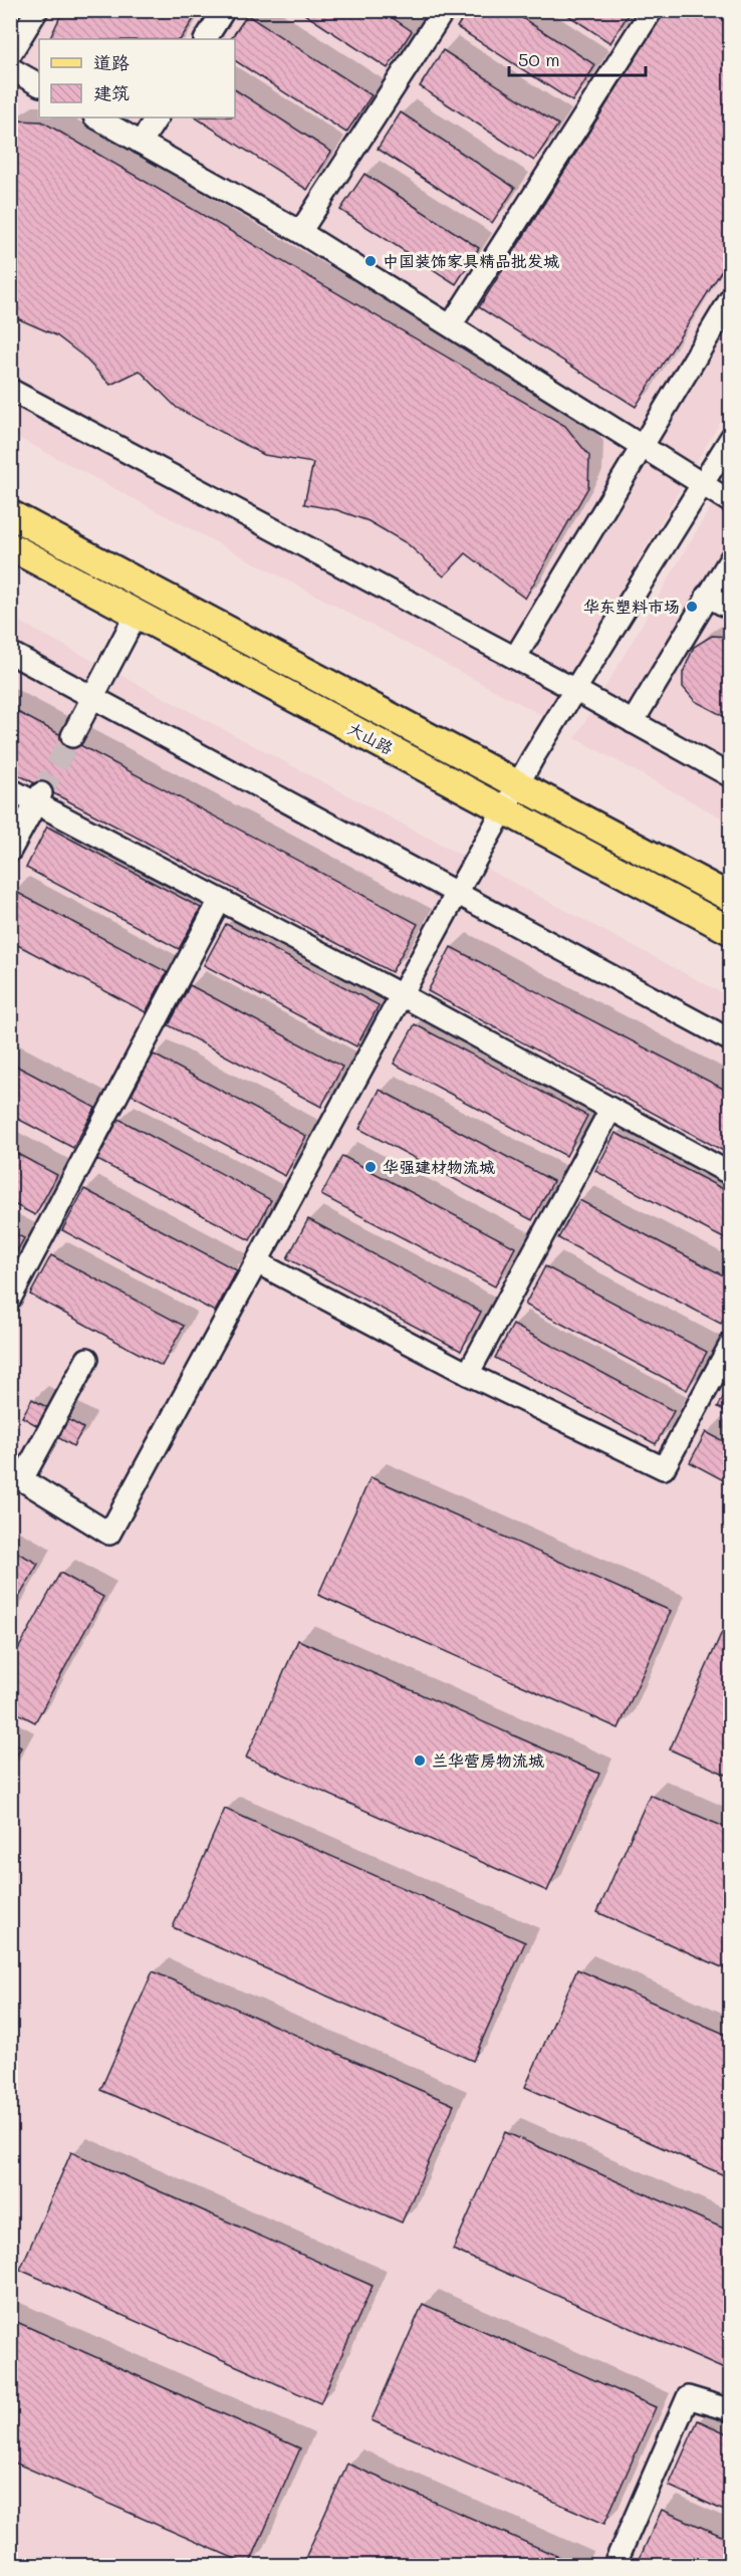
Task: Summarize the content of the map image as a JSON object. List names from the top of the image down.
{
  "streets": {
    "main road": ["大山路"]
  },
  "places": [
    "中国装饰家具精品批发城",
    "华东塑料市场",
    "华强建材物流城",
    "兰华营房物流城"
  ],
  "legend": ["道路", "建筑"],
  "scale_bar": "50 m"
}
